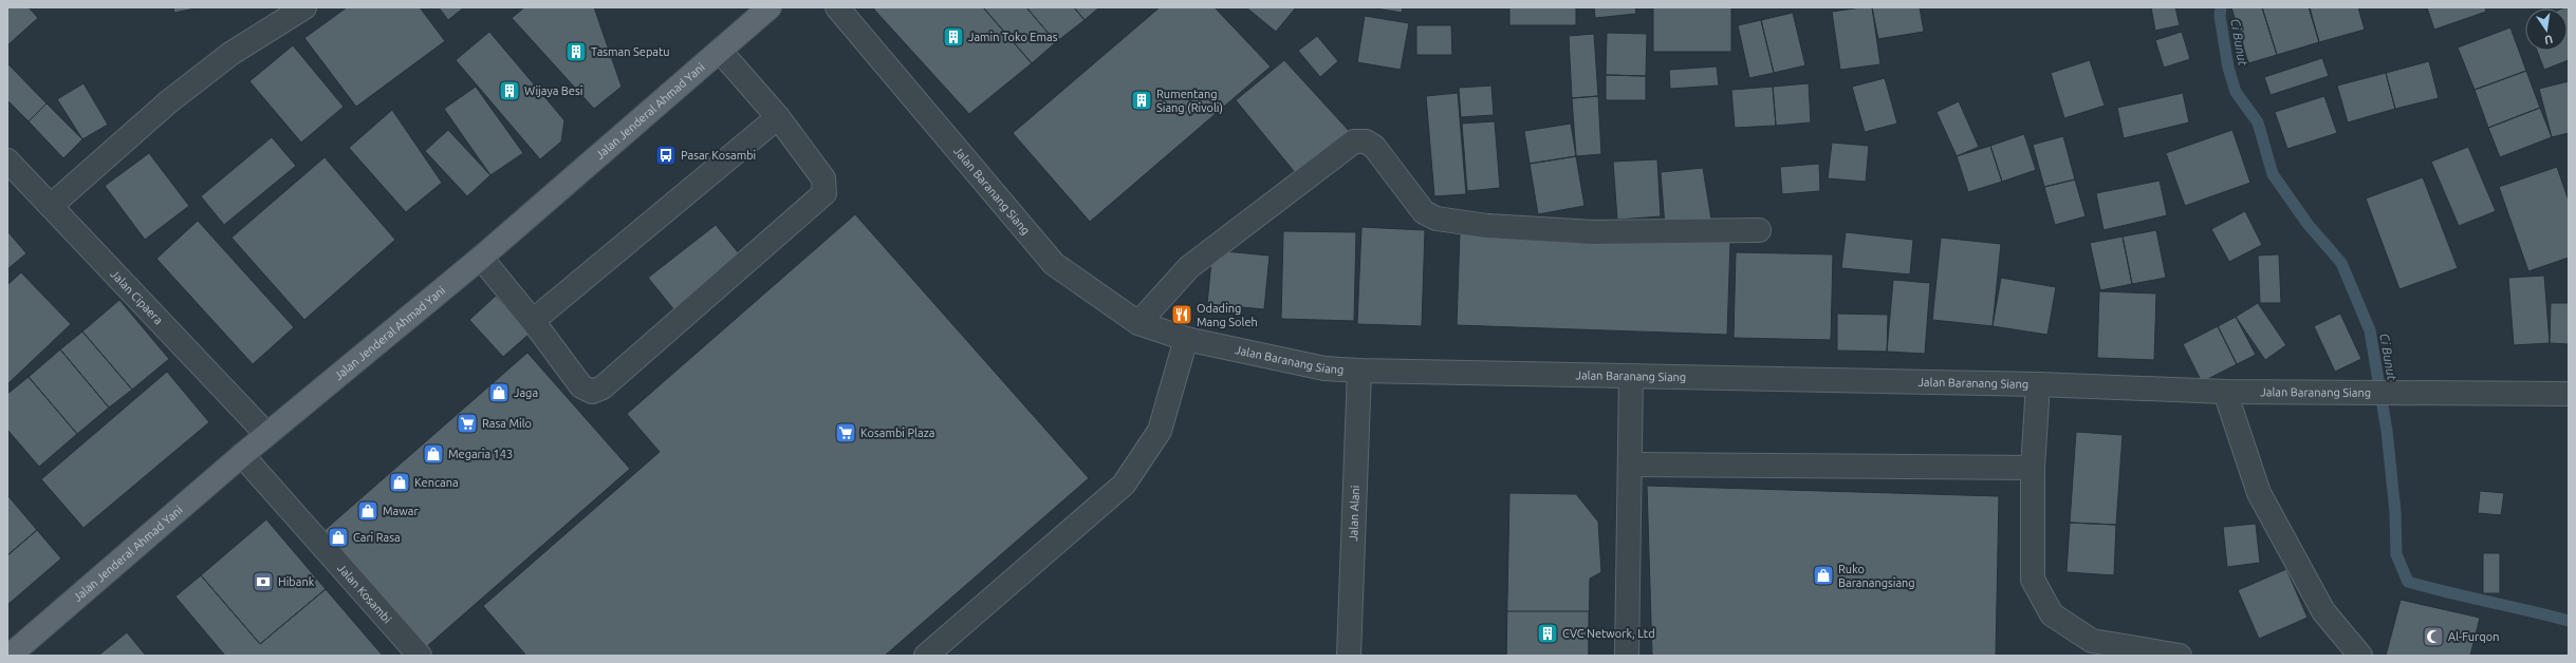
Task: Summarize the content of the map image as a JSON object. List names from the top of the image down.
{
  "streets": {
    "main road": ["Jalan Jenderal Ahmad Yani"],
    "street": [
      "Jalan Baranang Siang",
      "Jalan Cipaera",
      "Jalan Alani",
      "Jalan Kosambi"
    ]
  },
  "crossings": [
    ["Jalan Jenderal Ahmad Yani", "Jalan Cipaera"],
    ["Jalan Jenderal Ahmad Yani", "Jalan Kosambi"],
    ["Jalan Baranang Siang", "Jalan Alani"]
  ],
  "water": ["Ci Bunut"],
  "places": {
    "building": [
      "Jamin Toko Emas",
      "Tasman Sepatu",
      "Wijaya Besi",
      "Rumentang Siang (Rivoli)",
      "CVC Network, Ltd"
    ],
    "bus stop": ["Pasar Kosambi"],
    "restaurant": ["Odading Mang Soleh"],
    "shop": [
      "Jaga",
      "Megaria 143",
      "Kencana",
      "Mawar",
      "Cari Rasa",
      "Ruko Baranangsiang"
    ],
    "supermarket": ["Rasa Milo", "Kosambi Plaza"],
    "bank": ["Hibank"],
    "mosque": ["Al-Furqon"]
  },
  "north": "bottom"
}
